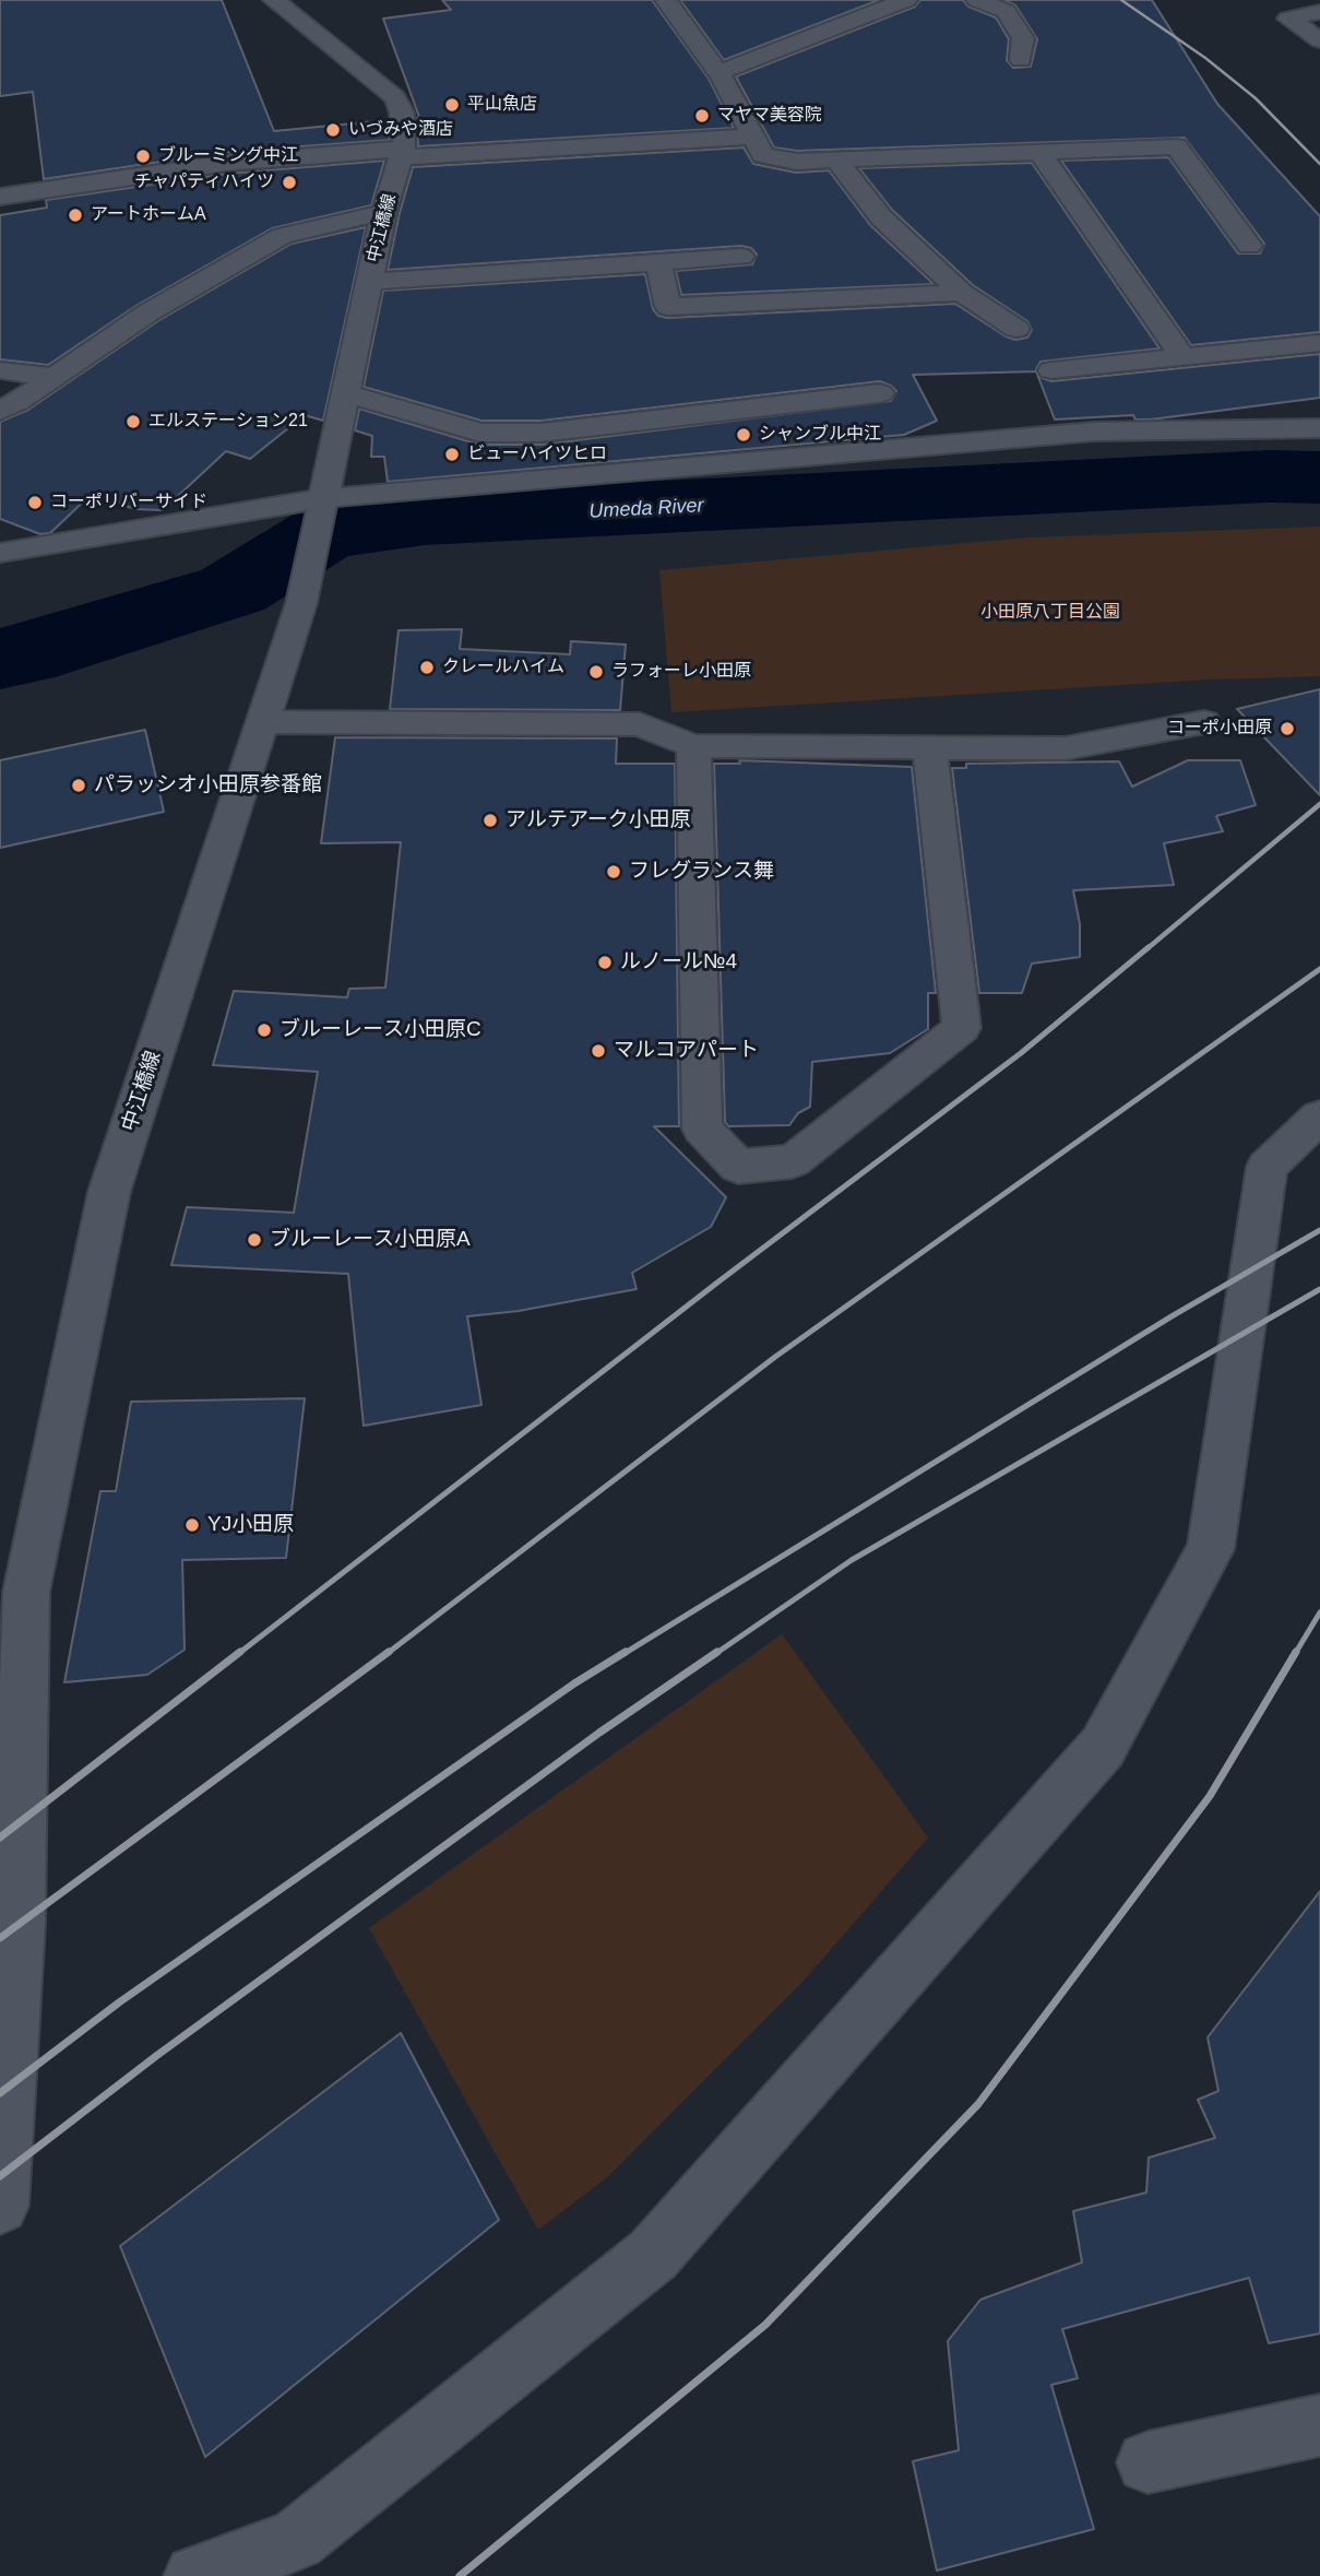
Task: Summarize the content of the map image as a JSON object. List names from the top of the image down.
{
  "streets": {
    "street": ["中江橋線"]
  },
  "water": ["Umeda River"],
  "parks": ["小田原八丁目公園"],
  "places": [
    "平山魚店",
    "マヤマ美容院",
    "いづみや酒店",
    "ブルーミング中江",
    "チャパティハイツ",
    "アートホームA",
    "エルステーション21",
    "シャンブル中江",
    "ビューハイツヒロ",
    "コーポリバーサイド",
    "クレールハイム",
    "ラフォーレ小田原",
    "コーポ小田原",
    "パラッシオ小田原参番館",
    "アルテアーク小田原",
    "フレグランス舞",
    "ルノール№4",
    "ブルーレース小田原C",
    "マルコアパート",
    "ブルーレース小田原A",
    "YJ小田原"
  ]
}
